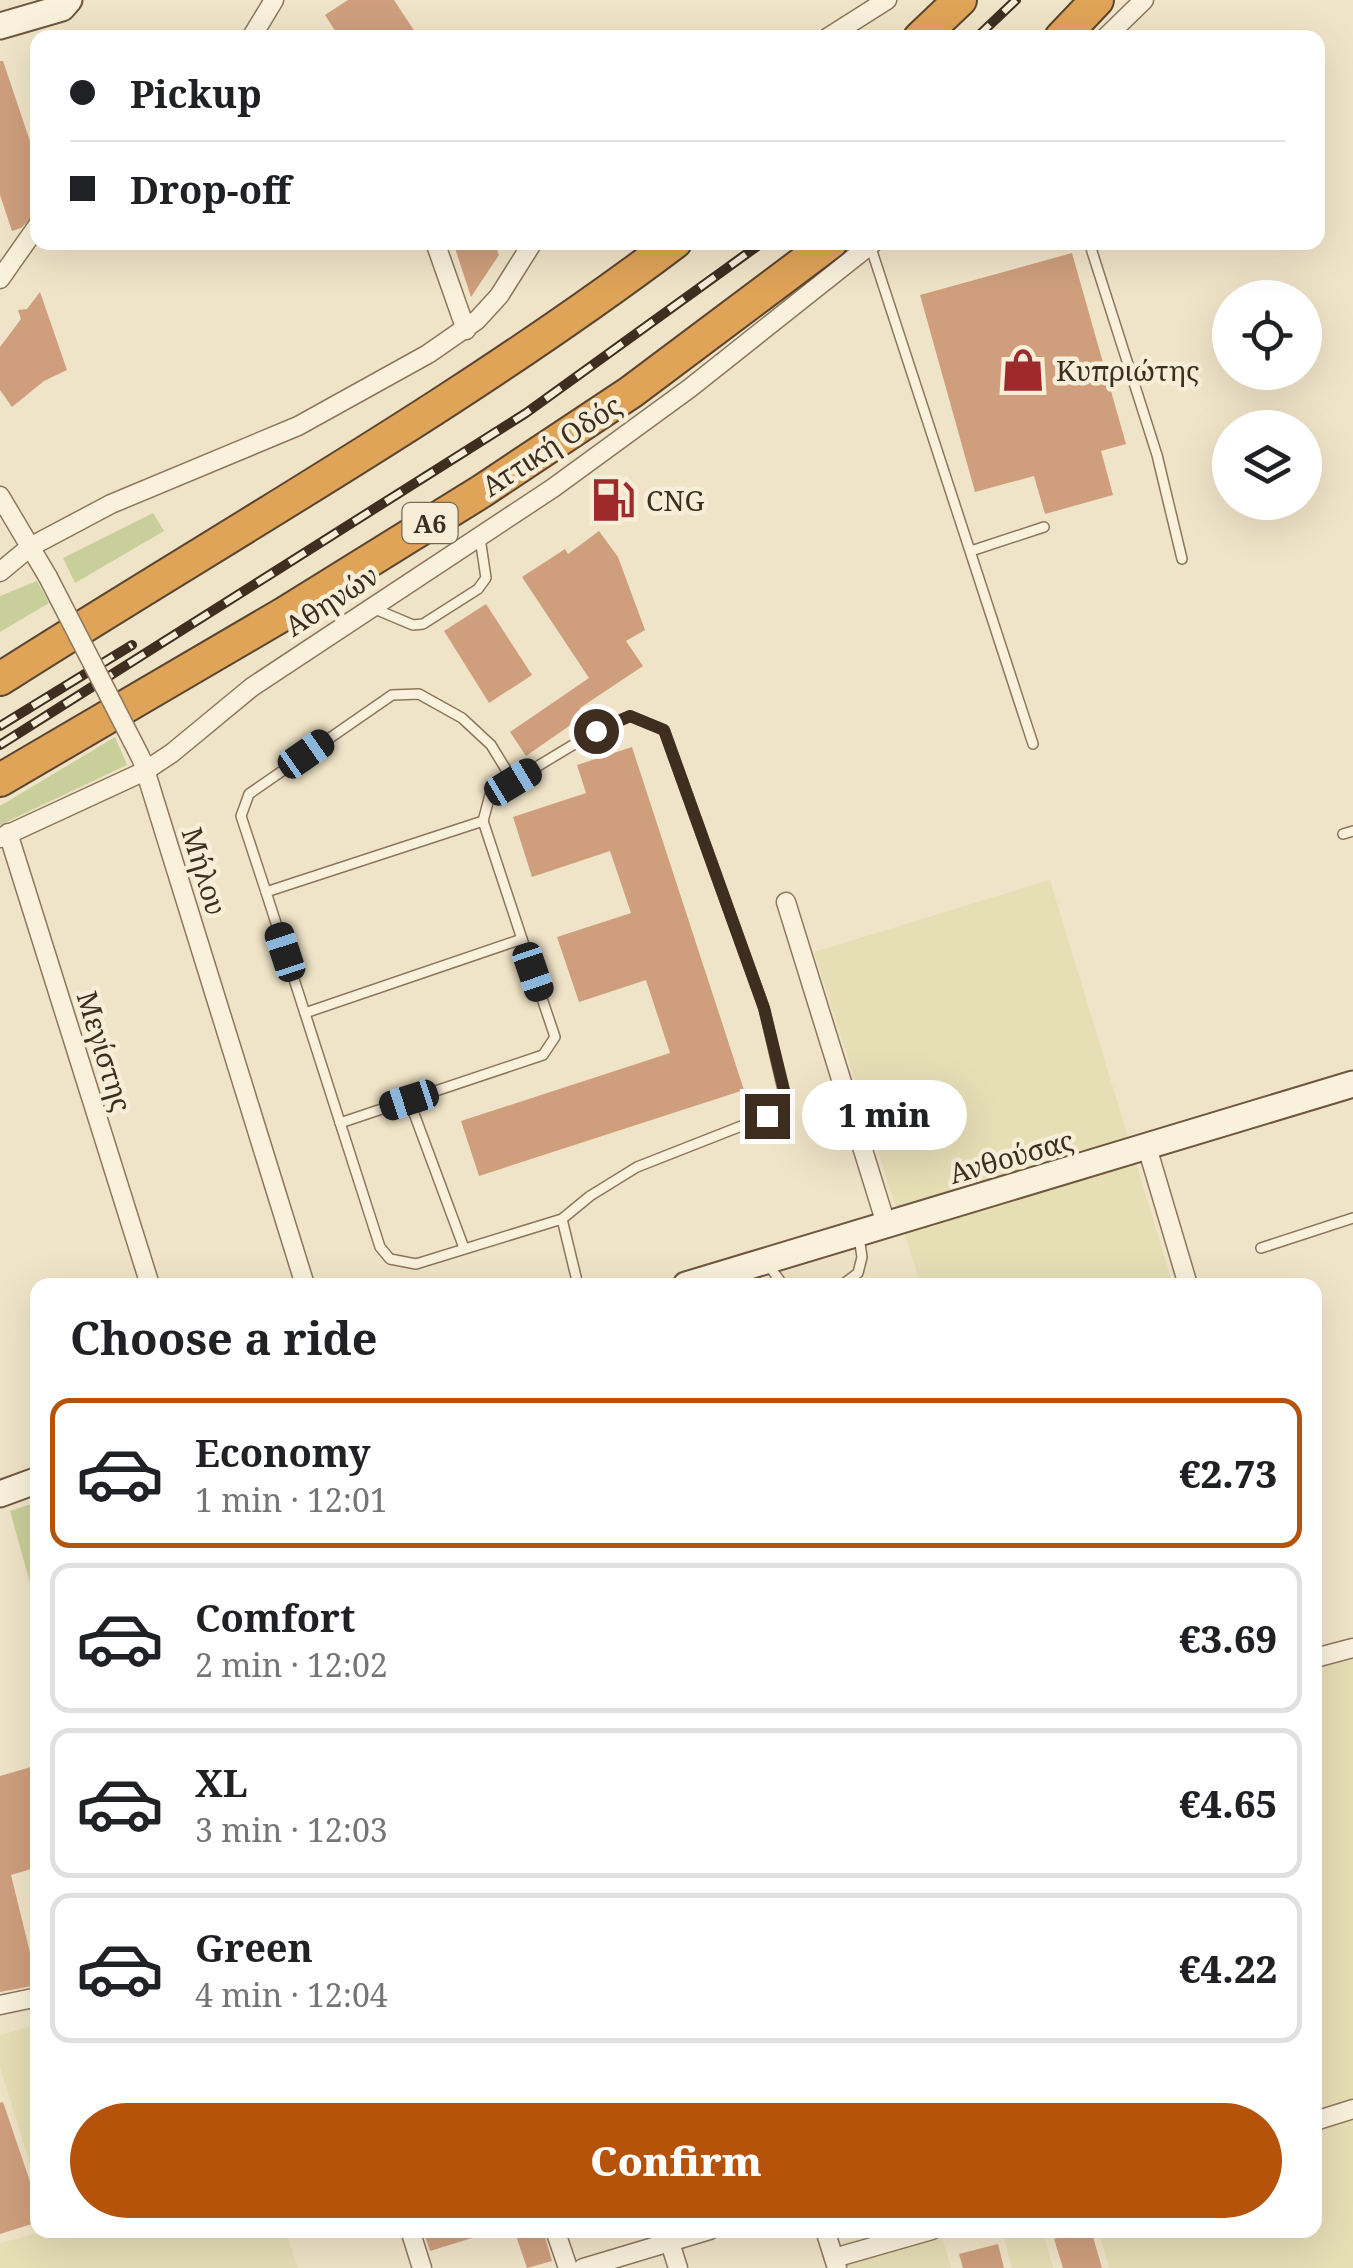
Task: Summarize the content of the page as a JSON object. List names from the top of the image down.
{
  "streets": {
    "highway": ["Αττική Οδός", "Α6"],
    "street": [
      "Αθηνών",
      "Μήλου",
      "Μεγίστης",
      "Ανθούσας"
    ]
  },
  "crossings": [
    ["Αθηνών", "Μήλου"],
    ["Αθηνών", "Μεγίστης"]
  ],
  "places": {
    "shop": ["Κυπριώτης"],
    "fuel station": ["CNG"]
  },
  "page": {
    "banner": ["Pickup", "Drop-off"],
    "bubble": "1 min",
    "heading": "Choose a ride",
    "list": [
      {
        "name": "Economy",
        "note": "1 min · 12:01",
        "value": "€2.73"
      },
      {
        "name": "Comfort",
        "note": "2 min · 12:02",
        "value": "€3.69"
      },
      {
        "name": "XL",
        "note": "3 min · 12:03",
        "value": "€4.65"
      },
      {
        "name": "Green",
        "note": "4 min · 12:04",
        "value": "€4.22"
      }
    ],
    "buttons": "Confirm"
  }
}
